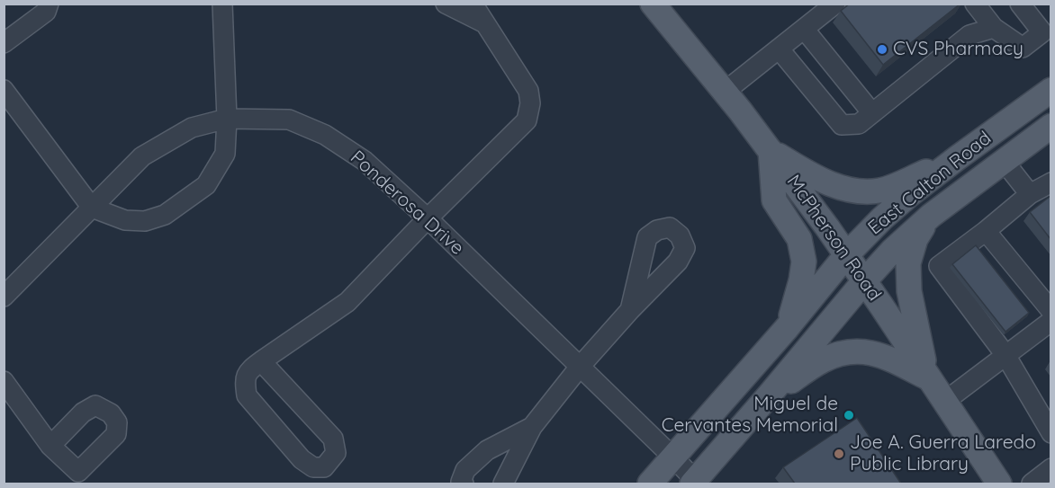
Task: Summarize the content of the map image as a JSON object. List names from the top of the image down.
{
  "streets": {
    "main road": ["East Calton Road", "McPherson Road"],
    "street": ["Ponderosa Drive"]
  },
  "crossings": [
    ["East Calton Road", "Ponderosa Drive"],
    ["East Calton Road", "McPherson Road"]
  ],
  "places": ["CVS Pharmacy", "Miguel de Cervantes Memorial", "Joe A. Guerra Laredo Public Library"]
}
